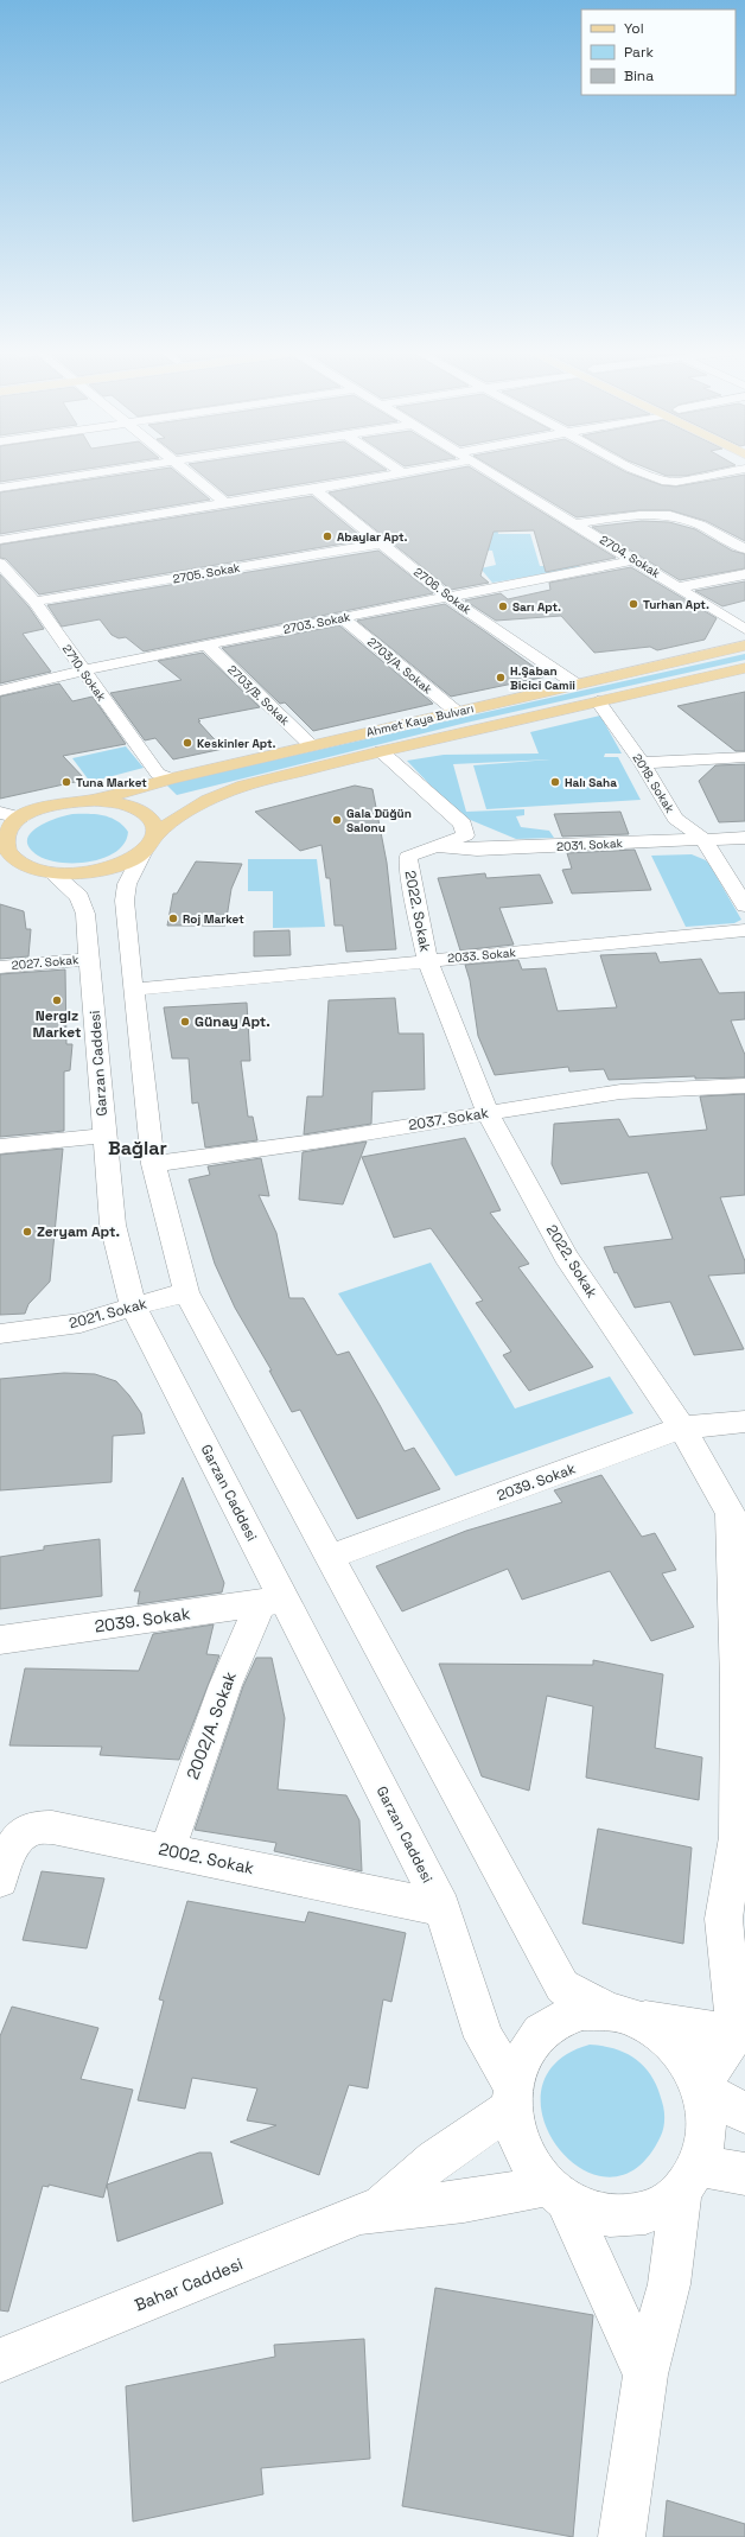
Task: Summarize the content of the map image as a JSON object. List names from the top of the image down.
{
  "streets": {
    "main road": ["Ahmet Kaya Bulvarı"],
    "street": [
      "2704. Sokak",
      "2705. Sokak",
      "2706. Sokak",
      "2703. Sokak",
      "2703/A. Sokak",
      "2710. Sokak",
      "2703/B. Sokak",
      "2018. Sokak",
      "2031. Sokak",
      "2022. Sokak",
      "2033. Sokak",
      "2027. Sokak",
      "Garzan Caddesi",
      "2037. Sokak",
      "2021. Sokak",
      "2039. Sokak",
      "2002/A. Sokak",
      "2002. Sokak",
      "Bahar Caddesi"
    ]
  },
  "crossings": [
    ["2704. Sokak", "2703. Sokak"],
    ["2705. Sokak", "2706. Sokak"],
    ["2705. Sokak", "2710. Sokak"],
    ["2706. Sokak", "2703. Sokak"],
    ["2706. Sokak", "Ahmet Kaya Bulvarı"],
    ["2703. Sokak", "2703/A. Sokak"],
    ["2703. Sokak", "2710. Sokak"],
    ["2703. Sokak", "2703/B. Sokak"],
    ["2703/A. Sokak", "Ahmet Kaya Bulvarı"],
    ["2710. Sokak", "Ahmet Kaya Bulvarı"],
    ["2703/B. Sokak", "Ahmet Kaya Bulvarı"],
    ["Ahmet Kaya Bulvarı", "2018. Sokak"],
    ["Ahmet Kaya Bulvarı", "2022. Sokak"],
    ["Ahmet Kaya Bulvarı", "Garzan Caddesi"],
    ["2018. Sokak", "2031. Sokak"],
    ["2031. Sokak", "2022. Sokak"],
    ["2022. Sokak", "2033. Sokak"],
    ["2022. Sokak", "2037. Sokak"],
    ["2022. Sokak", "2039. Sokak"],
    ["2027. Sokak", "Garzan Caddesi"],
    ["Garzan Caddesi", "2021. Sokak"],
    ["Garzan Caddesi", "2039. Sokak"],
    ["Garzan Caddesi", "2002/A. Sokak"],
    ["Garzan Caddesi", "2002. Sokak"],
    ["2039. Sokak", "2002/A. Sokak"],
    ["2002/A. Sokak", "2002. Sokak"]
  ],
  "districts": ["Bağlar"],
  "places": [
    "Abaylar Apt.",
    "Turhan Apt.",
    "Sarı Apt.",
    "H.Şaban Bicici Camii",
    "Keskinler Apt.",
    "Tuna Market",
    "Halı Saha",
    "Gala Düğün Salonu",
    "Roj Market",
    "Nergiz Market",
    "Günay Apt.",
    "Zeryam Apt."
  ],
  "legend": ["Yol", "Park", "Bina"]
}
